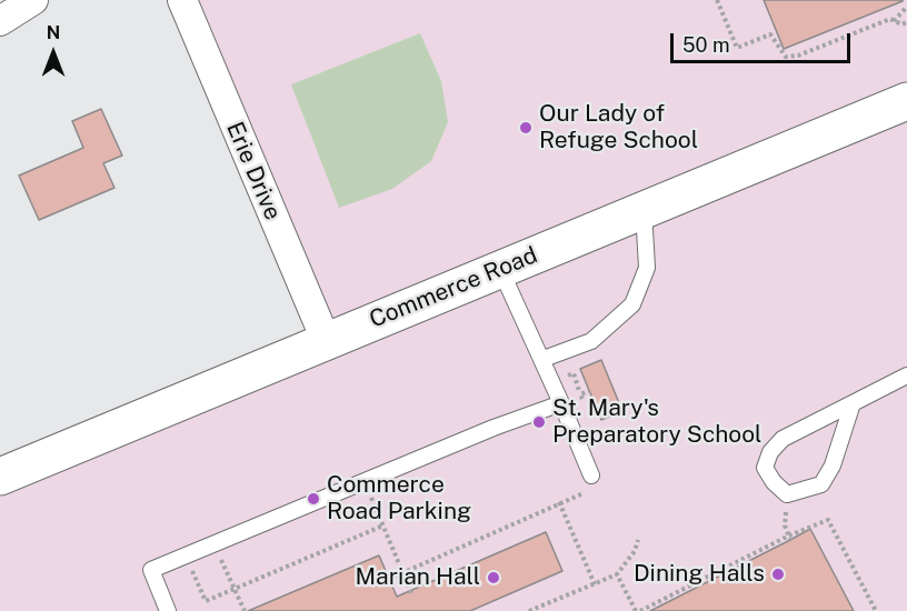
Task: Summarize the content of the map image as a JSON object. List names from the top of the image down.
{
  "streets": {
    "main road": ["Commerce Road"],
    "street": ["Erie Drive"]
  },
  "crossings": [
    ["Erie Drive", "Commerce Road"]
  ],
  "places": [
    "Our Lady of Refuge School",
    "St. Mary's Preparatory School",
    "Commerce Road Parking",
    "Dining Halls",
    "Marian Hall"
  ],
  "scale_bar": "50 m",
  "north": "top"
}
